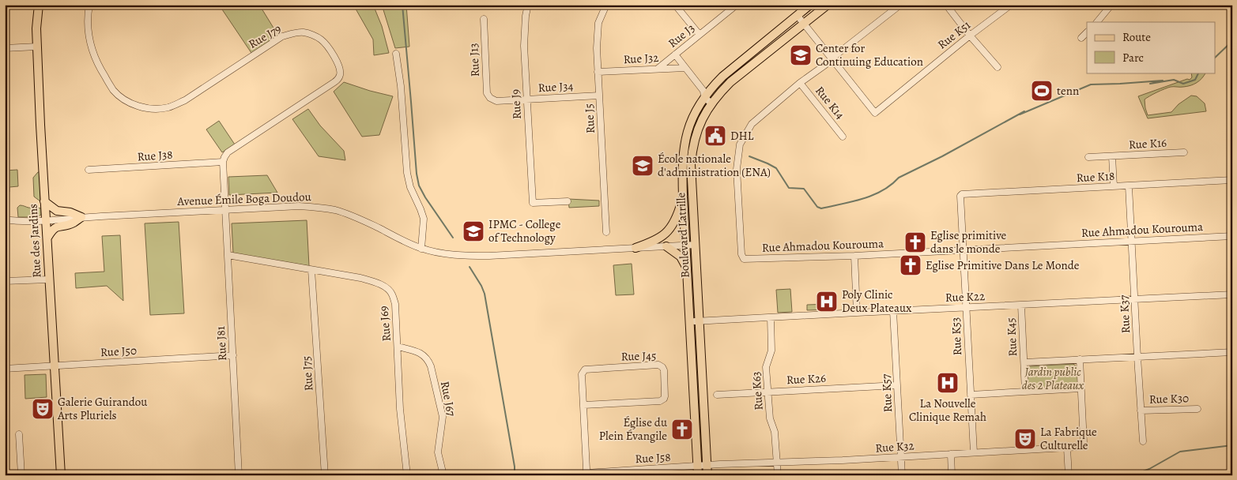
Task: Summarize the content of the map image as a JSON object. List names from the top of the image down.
{
  "streets": {
    "main road": ["Boulevard Latrille", "Rue des Jardins"],
    "street": [
      "Rue K51",
      "Rue J3",
      "Rue J79",
      "Rue J32",
      "Rue J13",
      "Rue J34",
      "Rue K14",
      "Rue J9",
      "Rue J5",
      "Rue K16",
      "Rue J38",
      "Rue K18",
      "Avenue Émile Boga Doudou",
      "Rue Ahmadou Kourouma",
      "Rue K22",
      "Rue K37",
      "Rue J69",
      "Rue K53",
      "Rue K45",
      "Rue J81",
      "Rue J50",
      "Rue J45",
      "Rue J75",
      "Rue K26",
      "Rue K63",
      "Rue K57",
      "Rue J67",
      "Rue K30",
      "Rue K32",
      "Rue J58"
    ]
  },
  "crossings": [
    ["Rue K51", "Rue Ahmadou Kourouma"],
    ["Rue J3", "Rue J32"],
    ["Rue J79", "Rue J38"],
    ["Rue J32", "Rue J5"],
    ["Rue J32", "Boulevard Latrille"],
    ["Rue J13", "Rue J34"],
    ["Rue J34", "Rue J9"],
    ["Rue J34", "Rue J5"],
    ["Rue K14", "Rue Ahmadou Kourouma"],
    ["Rue K18", "Rue K37"],
    ["Rue K18", "Rue K53"],
    ["Avenue Émile Boga Doudou", "Boulevard Latrille"],
    ["Avenue Émile Boga Doudou", "Rue des Jardins"],
    ["Avenue Émile Boga Doudou", "Rue J81"],
    ["Rue Ahmadou Kourouma", "Rue K37"],
    ["Rue Ahmadou Kourouma", "Rue K53"],
    ["Boulevard Latrille", "Rue K22"],
    ["Boulevard Latrille", "Rue K32"],
    ["Boulevard Latrille", "Rue J58"],
    ["Rue des Jardins", "Rue J50"],
    ["Rue K22", "Rue K37"],
    ["Rue K22", "Rue K53"],
    ["Rue K22", "Rue K45"],
    ["Rue K22", "Rue K63"],
    ["Rue K22", "Rue K57"],
    ["Rue K37", "Rue K30"],
    ["Rue J69", "Rue J81"],
    ["Rue J69", "Rue J75"],
    ["Rue J69", "Rue J67"],
    ["Rue K53", "Rue K32"],
    ["Rue J81", "Rue J50"],
    ["Rue J45", "Rue J58"],
    ["Rue K26", "Rue K63"],
    ["Rue K26", "Rue K57"],
    ["Rue K63", "Rue K32"],
    ["Rue K57", "Rue K32"],
    ["Rue K32", "Rue J58"]
  ],
  "parks": ["Jardin public des 2 Plateaux"],
  "places": {
    "school or university": ["Center for Continuing Education", "École nationale d'administration (ENA)", "IPMC - College of Technology"],
    "sports": ["tenn"],
    "public building": ["DHL"],
    "church": ["Eglise primitive dans le monde", "Eglise Primitive Dans Le Monde", "Église du Plein Évangile"],
    "hospital": ["Poly Clinic Deux Plateaux", "La Nouvelle Clinique Remah"],
    "theatre": ["Galerie Guirandou Arts Pluriels", "La Fabrique Culturelle"]
  },
  "legend": ["Route", "Parc"]
}
